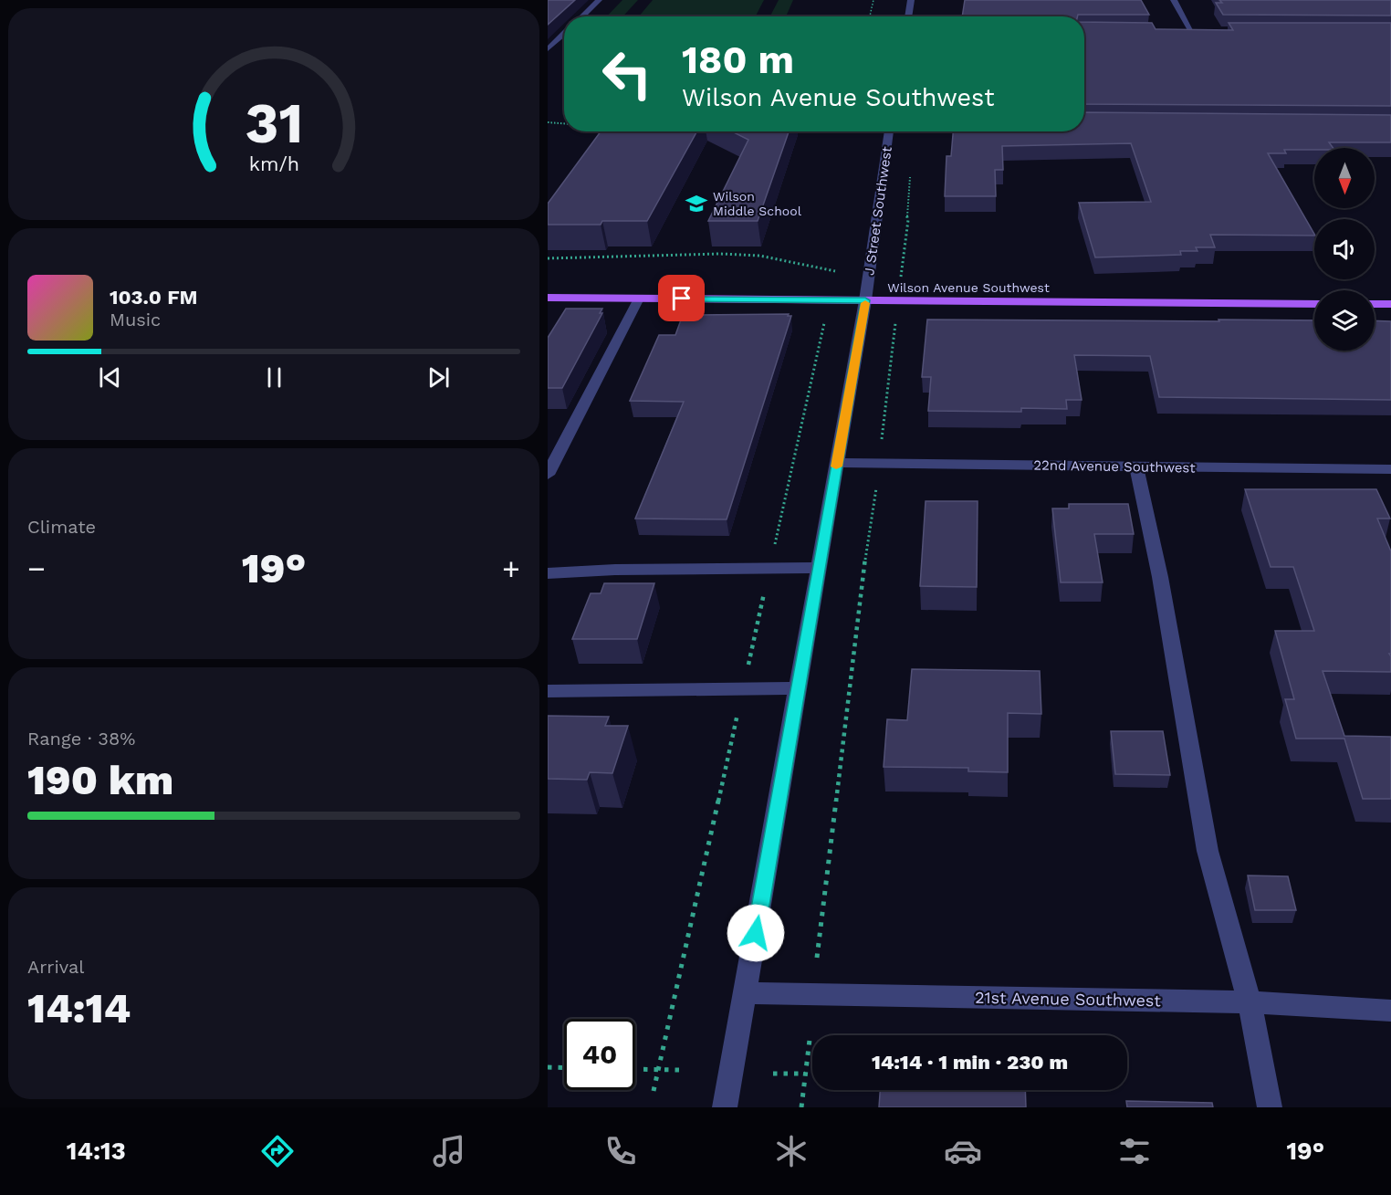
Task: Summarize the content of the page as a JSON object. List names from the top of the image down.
{
  "streets": {
    "main road": ["Wilson Avenue Southwest"],
    "street": ["J Street Southwest", "22nd Avenue Southwest", "21st Avenue Southwest"]
  },
  "crossings": [
    ["J Street Southwest", "Wilson Avenue Southwest"],
    ["J Street Southwest", "22nd Avenue Southwest"],
    ["J Street Southwest", "21st Avenue Southwest"]
  ],
  "places": {
    "school or university": ["Wilson Middle School"]
  },
  "north": "bottom",
  "page": {
    "turn": ["180 m", "Wilson Avenue Southwest"],
    "song": ["103.0 FM", "Music"],
    "tile": [
      "Climate",
      ["Range · 38%", "190 km"],
      ["Arrival", "14:14"]
    ],
    "heat": ["−", "19°", "+"],
    "limit": "40",
    "trip": "14:14 · 1 min · 230 m",
    "tabs": ["14:13", "19°"],
    "gauge": ["31", "km/h"]
  }
}
